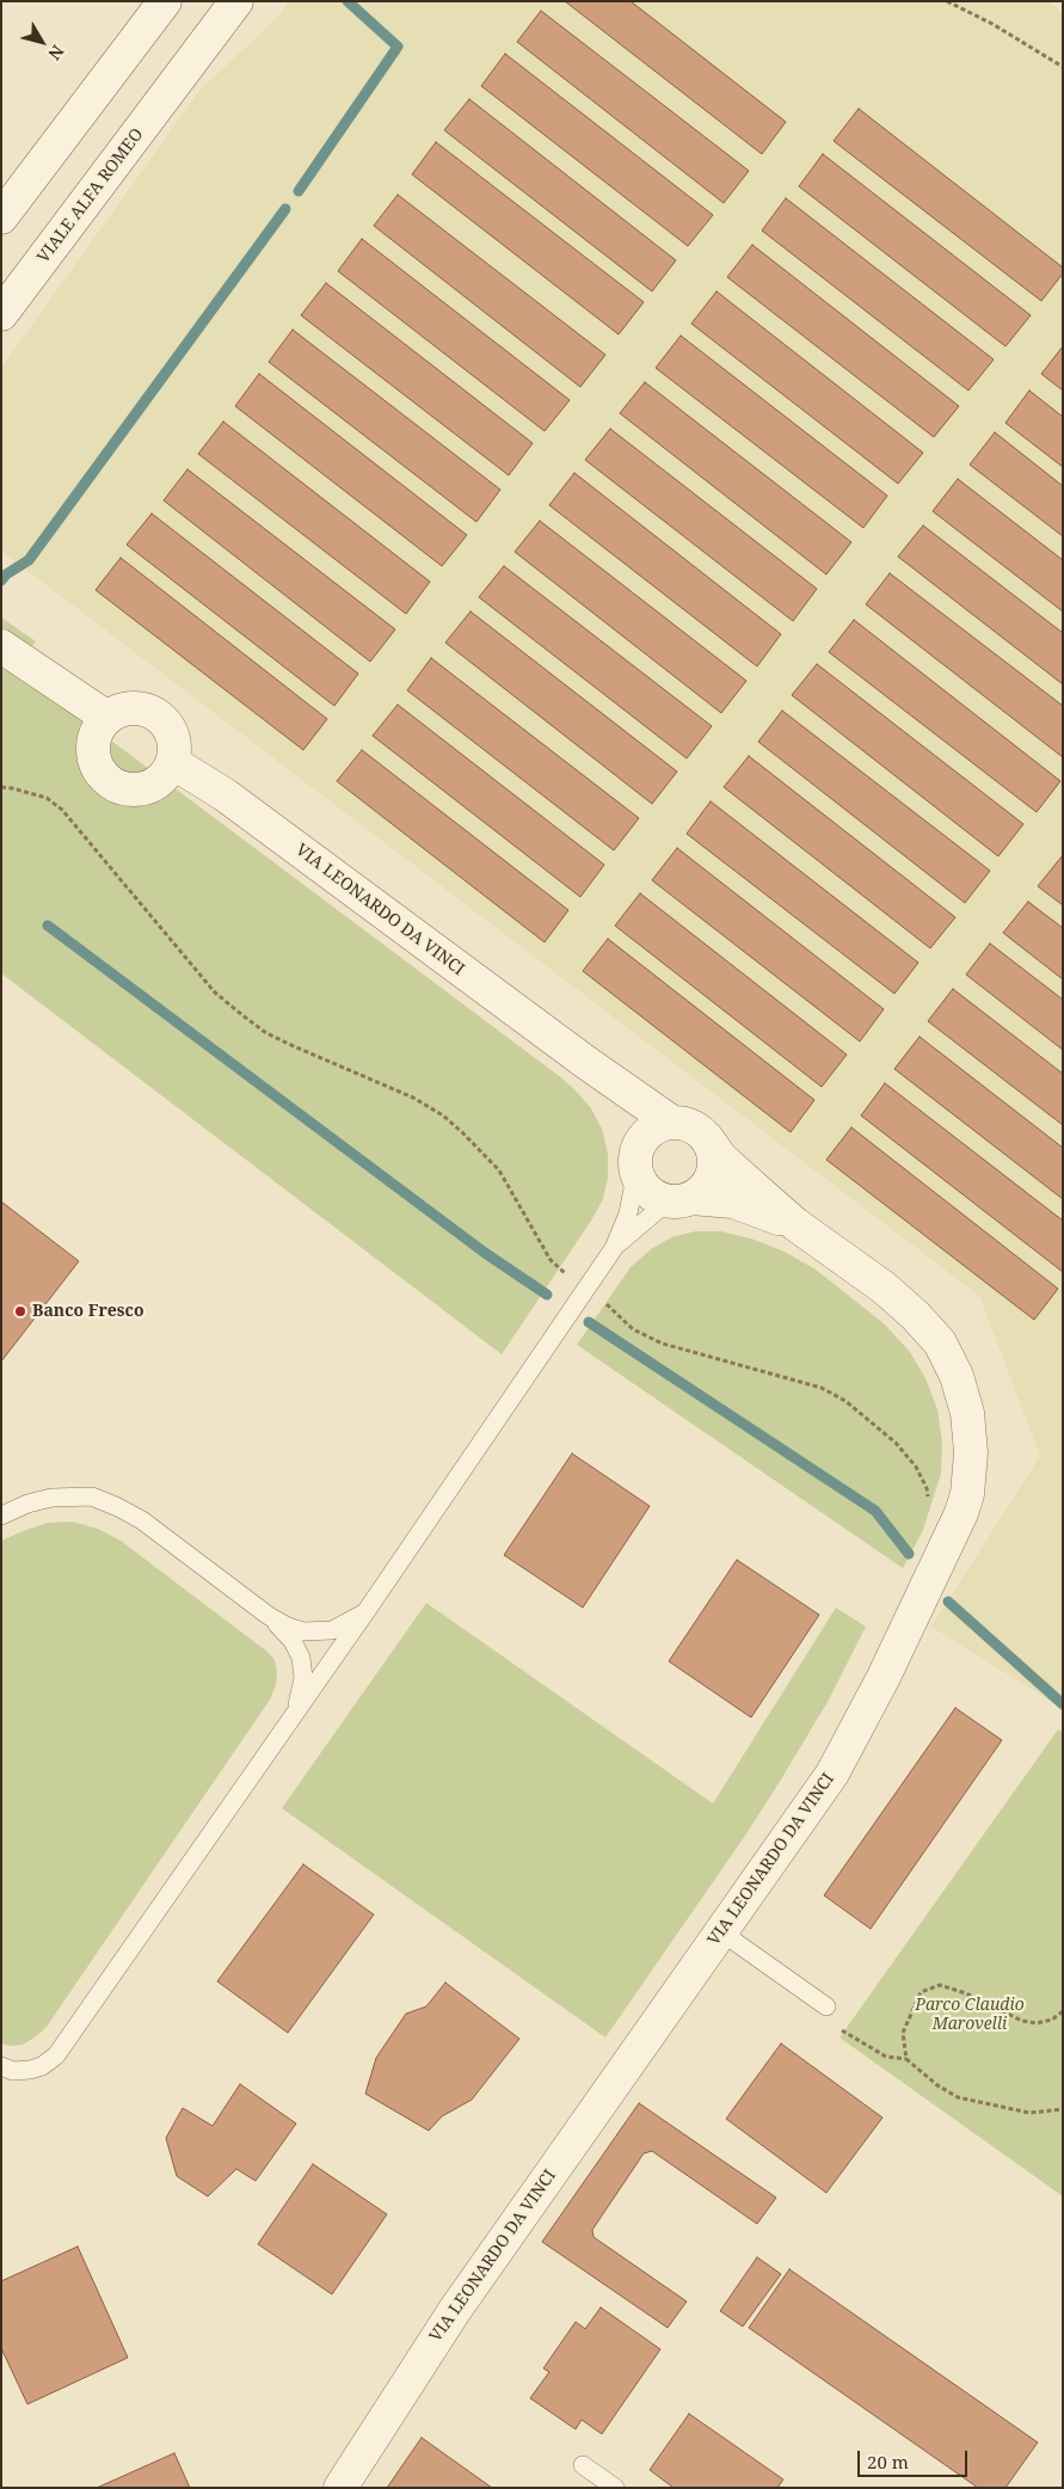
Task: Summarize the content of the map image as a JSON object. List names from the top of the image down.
{
  "streets": {
    "street": ["VIALE ALFA ROMEO", "VIA LEONARDO DA VINCI"]
  },
  "parks": ["Parco Claudio Marovelli"],
  "places": ["Banco Fresco"],
  "scale_bar": "20 m",
  "north": "bottom right"
}
